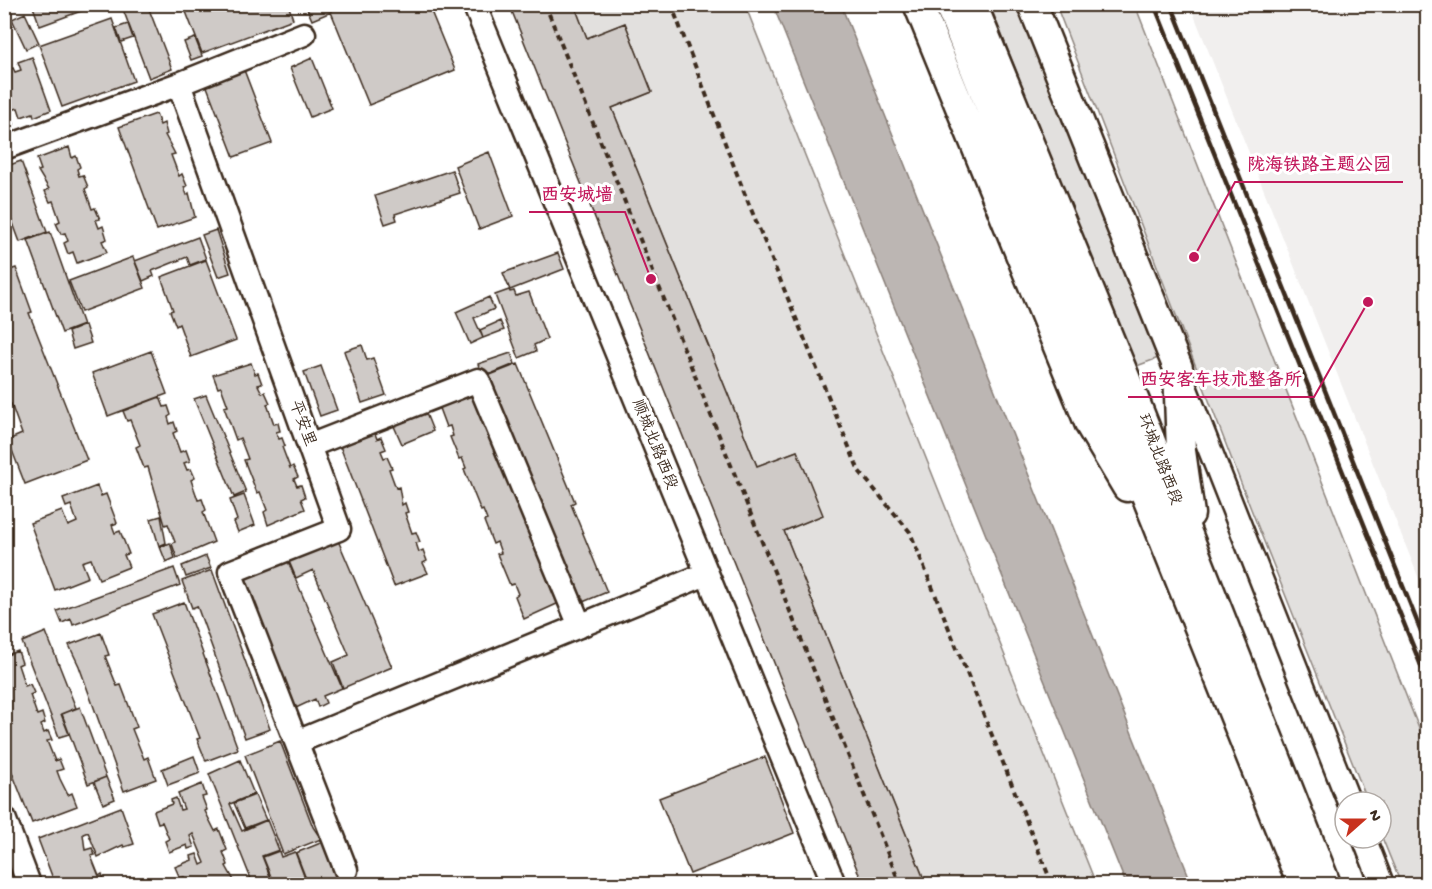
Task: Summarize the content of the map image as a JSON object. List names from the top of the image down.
{
  "streets": {
    "main road": ["环城北路西段"],
    "street": ["平安里", "顺城北路西段"]
  },
  "places": ["陇海铁路主题公园", "西安城墙", "西安客车技术整备所"],
  "north": "right"
}
